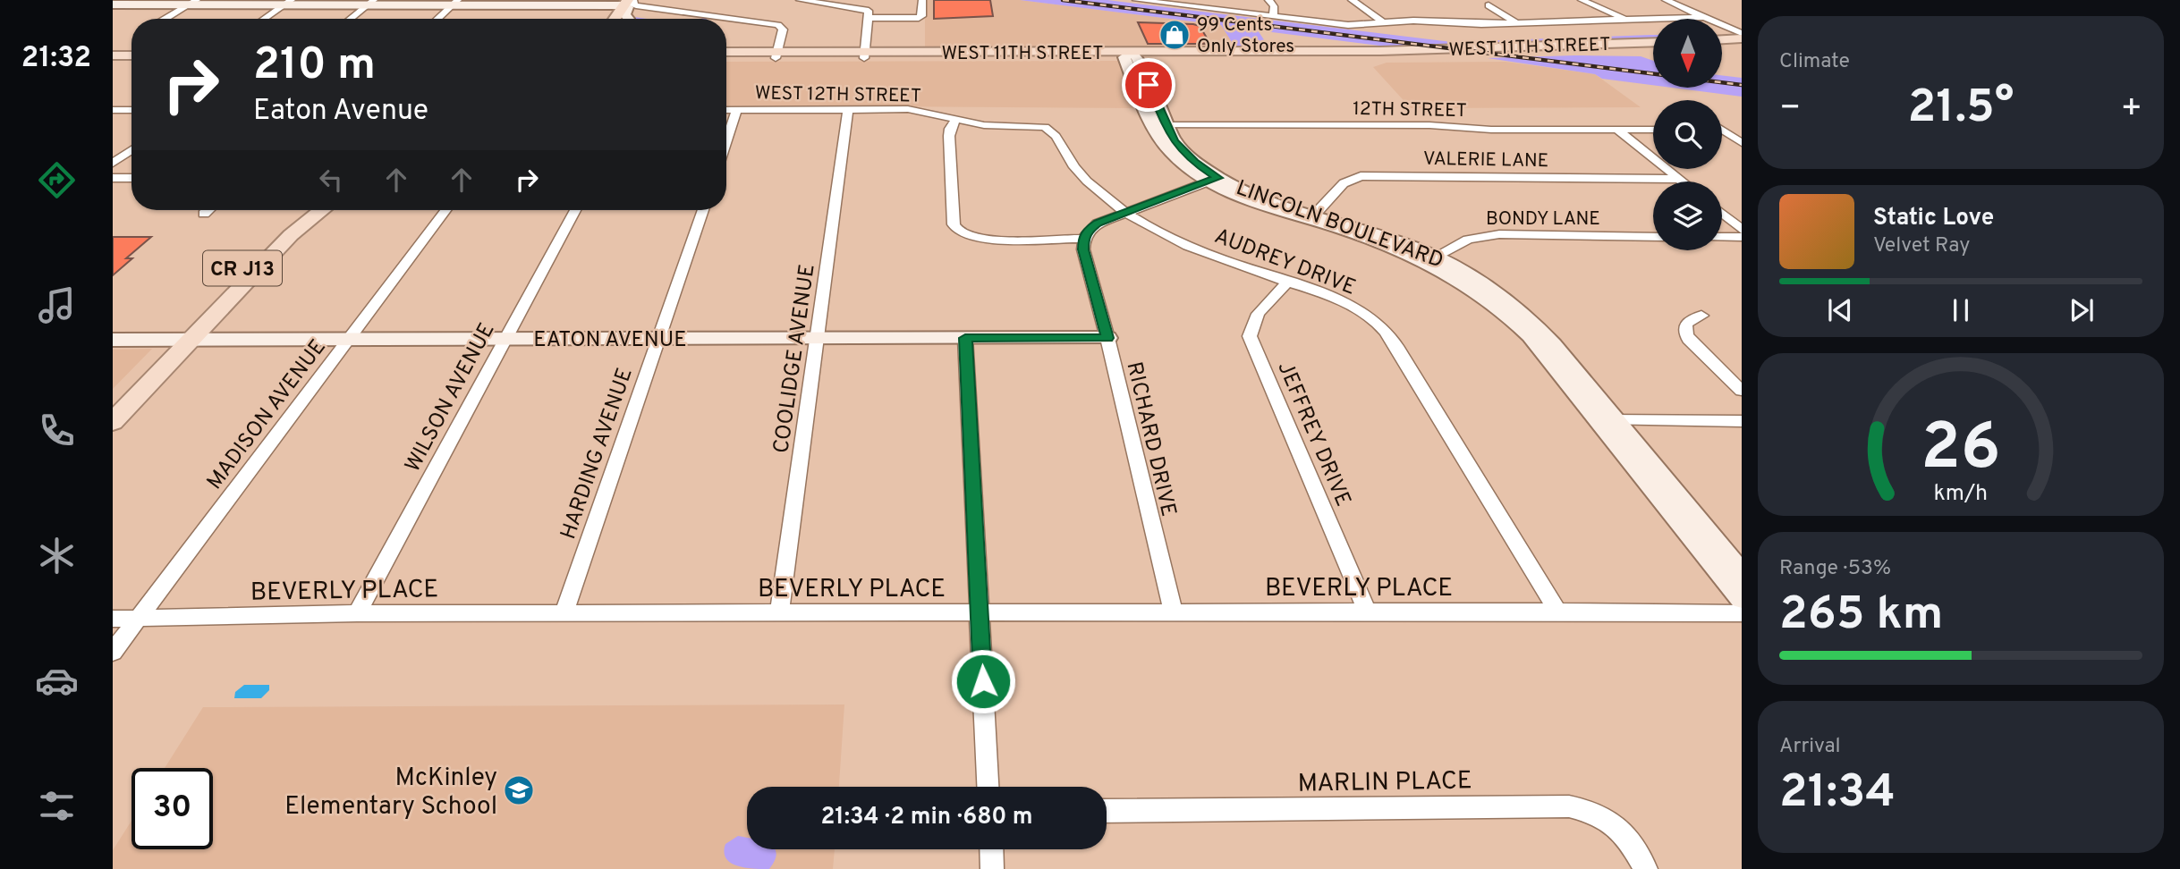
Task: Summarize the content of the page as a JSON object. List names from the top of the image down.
{
  "streets": {
    "main road": ["WEST 11TH STREET", "CR J13"],
    "street": [
      "WEST 12TH STREET",
      "12TH STREET",
      "VALERIE LANE",
      "BONDY LANE",
      "LINCOLN BOULEVARD",
      "AUDREY DRIVE",
      "EATON AVENUE",
      "COOLIDGE AVENUE",
      "WILSON AVENUE",
      "MADISON AVENUE",
      "JEFFREY DRIVE",
      "RICHARD DRIVE",
      "HARDING AVENUE",
      "BEVERLY PLACE",
      "MARLIN PLACE"
    ]
  },
  "crossings": [
    ["WEST 11TH STREET", "LINCOLN BOULEVARD"],
    ["WEST 12TH STREET", "AUDREY DRIVE"],
    ["WEST 12TH STREET", "COOLIDGE AVENUE"],
    ["12TH STREET", "LINCOLN BOULEVARD"],
    ["VALERIE LANE", "LINCOLN BOULEVARD"],
    ["BONDY LANE", "LINCOLN BOULEVARD"],
    ["AUDREY DRIVE", "JEFFREY DRIVE"],
    ["AUDREY DRIVE", "BEVERLY PLACE"],
    ["CR J13", "EATON AVENUE"],
    ["EATON AVENUE", "COOLIDGE AVENUE"],
    ["EATON AVENUE", "WILSON AVENUE"],
    ["EATON AVENUE", "MADISON AVENUE"],
    ["EATON AVENUE", "RICHARD DRIVE"],
    ["EATON AVENUE", "HARDING AVENUE"],
    ["COOLIDGE AVENUE", "BEVERLY PLACE"],
    ["WILSON AVENUE", "BEVERLY PLACE"],
    ["MADISON AVENUE", "BEVERLY PLACE"],
    ["JEFFREY DRIVE", "BEVERLY PLACE"],
    ["RICHARD DRIVE", "BEVERLY PLACE"],
    ["HARDING AVENUE", "BEVERLY PLACE"]
  ],
  "places": {
    "shop": ["99 Cents Only Stores"],
    "school or university": ["McKinley Elementary School"]
  },
  "north": "bottom",
  "page": {
    "tabs": "21:32",
    "tile": [
      "Climate",
      ["Range · 53%", "265 km"],
      ["Arrival", "21:34"]
    ],
    "turn": ["210 m", "Eaton Avenue"],
    "heat": ["−", "21.5°", "+"],
    "song": ["Static Love", "Velvet Ray"],
    "limit": "30",
    "trip": "21:34 · 2 min · 680 m",
    "gauge": ["26", "km/h"]
  }
}
